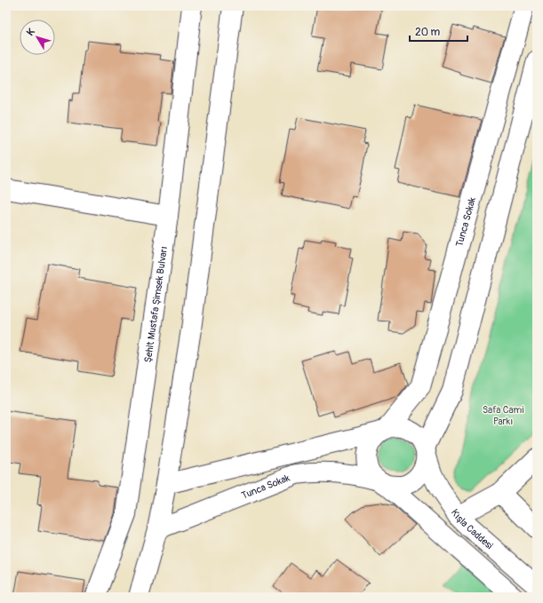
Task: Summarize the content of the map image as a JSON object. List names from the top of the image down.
{
  "streets": {
    "street": ["Tunca Sokak", "Şehit Mustafa Şimsek Bulvarı", "Kışla Caddesi"]
  },
  "crossings": [
    ["Tunca Sokak", "Kışla Caddesi"]
  ],
  "parks": ["Safa Cami Parkı"],
  "scale_bar": "20 m",
  "north": "top left"
}
